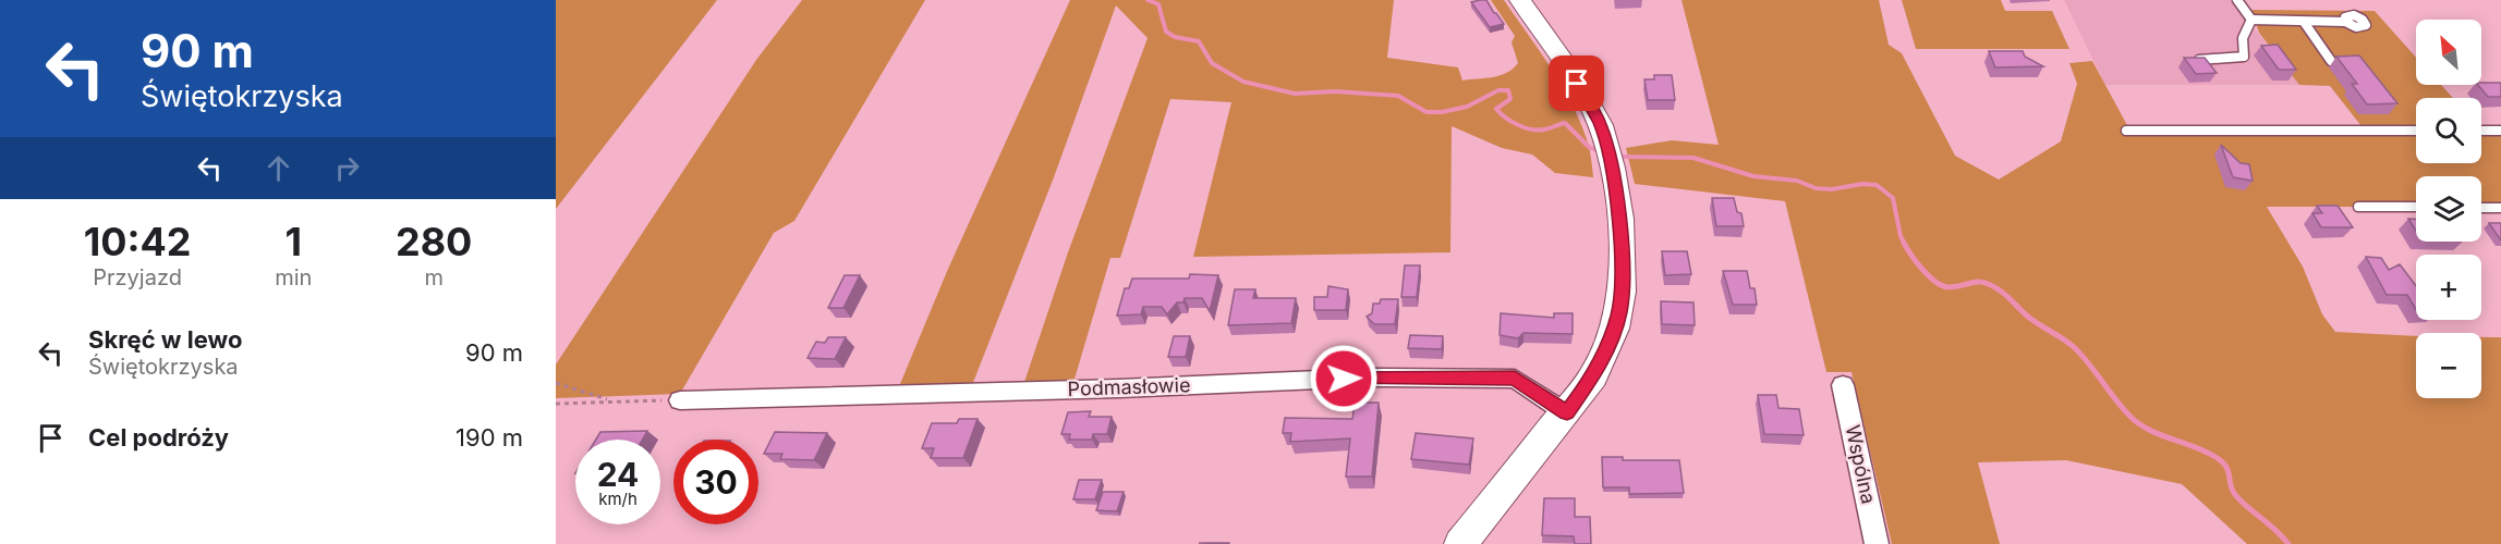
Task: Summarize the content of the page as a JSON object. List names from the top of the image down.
{
  "streets": {
    "street": ["Podmasłowie", "Wspólna"]
  },
  "north": "top left",
  "page": {
    "turn": ["90 m", "Świętokrzyska"],
    "map_buttons": ["+", "−"],
    "eta": [
      "10:42",
      "Przyjazd",
      "1",
      "min",
      "280",
      "m"
    ],
    "list": [
      {
        "name": "Skręć w lewo",
        "note": "Świętokrzyska",
        "value": "90 m"
      },
      {
        "name": "Cel podróży",
        "value": "190 m"
      }
    ],
    "speed": "24 km/h",
    "limit": "30"
  }
}
